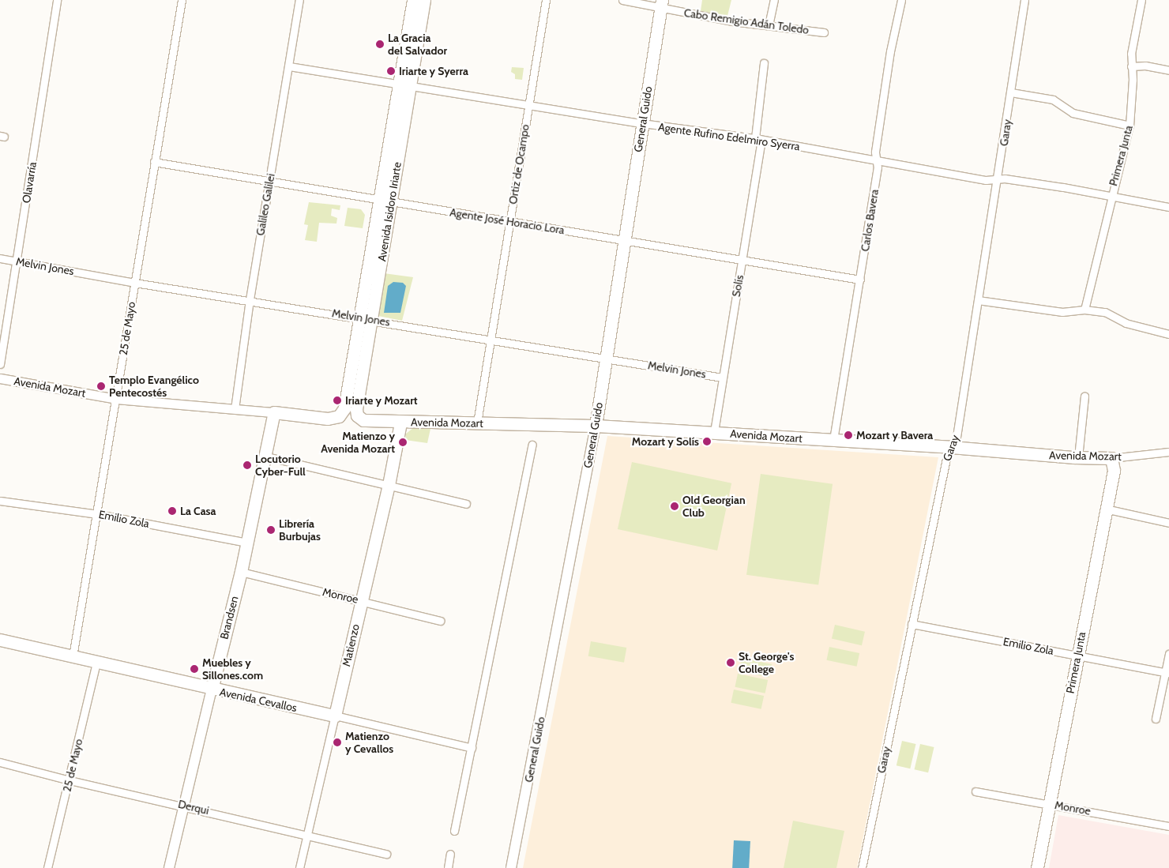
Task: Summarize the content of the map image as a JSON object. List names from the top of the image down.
{
  "streets": {
    "main road": [
      "General Guido",
      "Primera Junta",
      "Avenida Isidoro Iriarte",
      "Avenida Mozart",
      "Brandsen",
      "Matienzo",
      "Avenida Cevallos"
    ],
    "street": [
      "Cabo Remigio Adán Toledo",
      "Garay",
      "Agente Rufino Edelmiro Syerra",
      "Ortiz de Ocampo",
      "Olavarría",
      "Galileo Galilei",
      "Carlos Bavera",
      "Agente José Horacio Lora",
      "Melvin Jones",
      "Solís",
      "25 de Mayo",
      "Emilio Zola",
      "Monroe",
      "Derqui"
    ]
  },
  "crossings": [
    ["Cabo Remigio Adán Toledo", "General Guido"],
    ["General Guido", "Agente Rufino Edelmiro Syerra"],
    ["General Guido", "Agente José Horacio Lora"],
    ["General Guido", "Melvin Jones"],
    ["General Guido", "Avenida Mozart"],
    ["Garay", "Agente Rufino Edelmiro Syerra"],
    ["Garay", "Avenida Mozart"],
    ["Garay", "Emilio Zola"],
    ["Agente Rufino Edelmiro Syerra", "Primera Junta"],
    ["Agente Rufino Edelmiro Syerra", "Ortiz de Ocampo"],
    ["Agente Rufino Edelmiro Syerra", "Galileo Galilei"],
    ["Agente Rufino Edelmiro Syerra", "Avenida Isidoro Iriarte"],
    ["Agente Rufino Edelmiro Syerra", "Carlos Bavera"],
    ["Agente Rufino Edelmiro Syerra", "Solís"],
    ["Primera Junta", "Avenida Mozart"],
    ["Primera Junta", "Emilio Zola"],
    ["Primera Junta", "Monroe"],
    ["Ortiz de Ocampo", "Agente José Horacio Lora"],
    ["Ortiz de Ocampo", "Melvin Jones"],
    ["Ortiz de Ocampo", "Avenida Mozart"],
    ["Olavarría", "Melvin Jones"],
    ["Galileo Galilei", "Agente José Horacio Lora"],
    ["Galileo Galilei", "Melvin Jones"],
    ["Galileo Galilei", "Avenida Mozart"],
    ["Avenida Isidoro Iriarte", "Agente José Horacio Lora"],
    ["Avenida Isidoro Iriarte", "Melvin Jones"],
    ["Avenida Isidoro Iriarte", "Avenida Mozart"],
    ["Carlos Bavera", "Agente José Horacio Lora"],
    ["Carlos Bavera", "Avenida Mozart"],
    ["Agente José Horacio Lora", "Solís"],
    ["Agente José Horacio Lora", "25 de Mayo"],
    ["Melvin Jones", "Solís"],
    ["Melvin Jones", "25 de Mayo"],
    ["Solís", "Avenida Mozart"],
    ["25 de Mayo", "Avenida Mozart"],
    ["25 de Mayo", "Emilio Zola"],
    ["25 de Mayo", "Avenida Cevallos"],
    ["25 de Mayo", "Derqui"],
    ["Avenida Mozart", "Brandsen"],
    ["Avenida Mozart", "Matienzo"],
    ["Emilio Zola", "Brandsen"],
    ["Monroe", "Brandsen"],
    ["Monroe", "Matienzo"],
    ["Brandsen", "Avenida Cevallos"],
    ["Brandsen", "Derqui"],
    ["Matienzo", "Avenida Cevallos"],
    ["Matienzo", "Derqui"]
  ],
  "places": [
    "La Gracia del Salvador",
    "Iriarte y Syerra",
    "Templo Evangélico Pentecostés",
    "Iriarte y Mozart",
    "Mozart y Bavera",
    "Mozart y Solís",
    "Matienzo y Avenida Mozart",
    "Locutorio Cyber-Full",
    "Old Georgian Club",
    "La Casa",
    "Librería Burbujas",
    "St. George's College",
    "Muebles y Sillones.com",
    "Matienzo y Cevallos"
  ]
}
